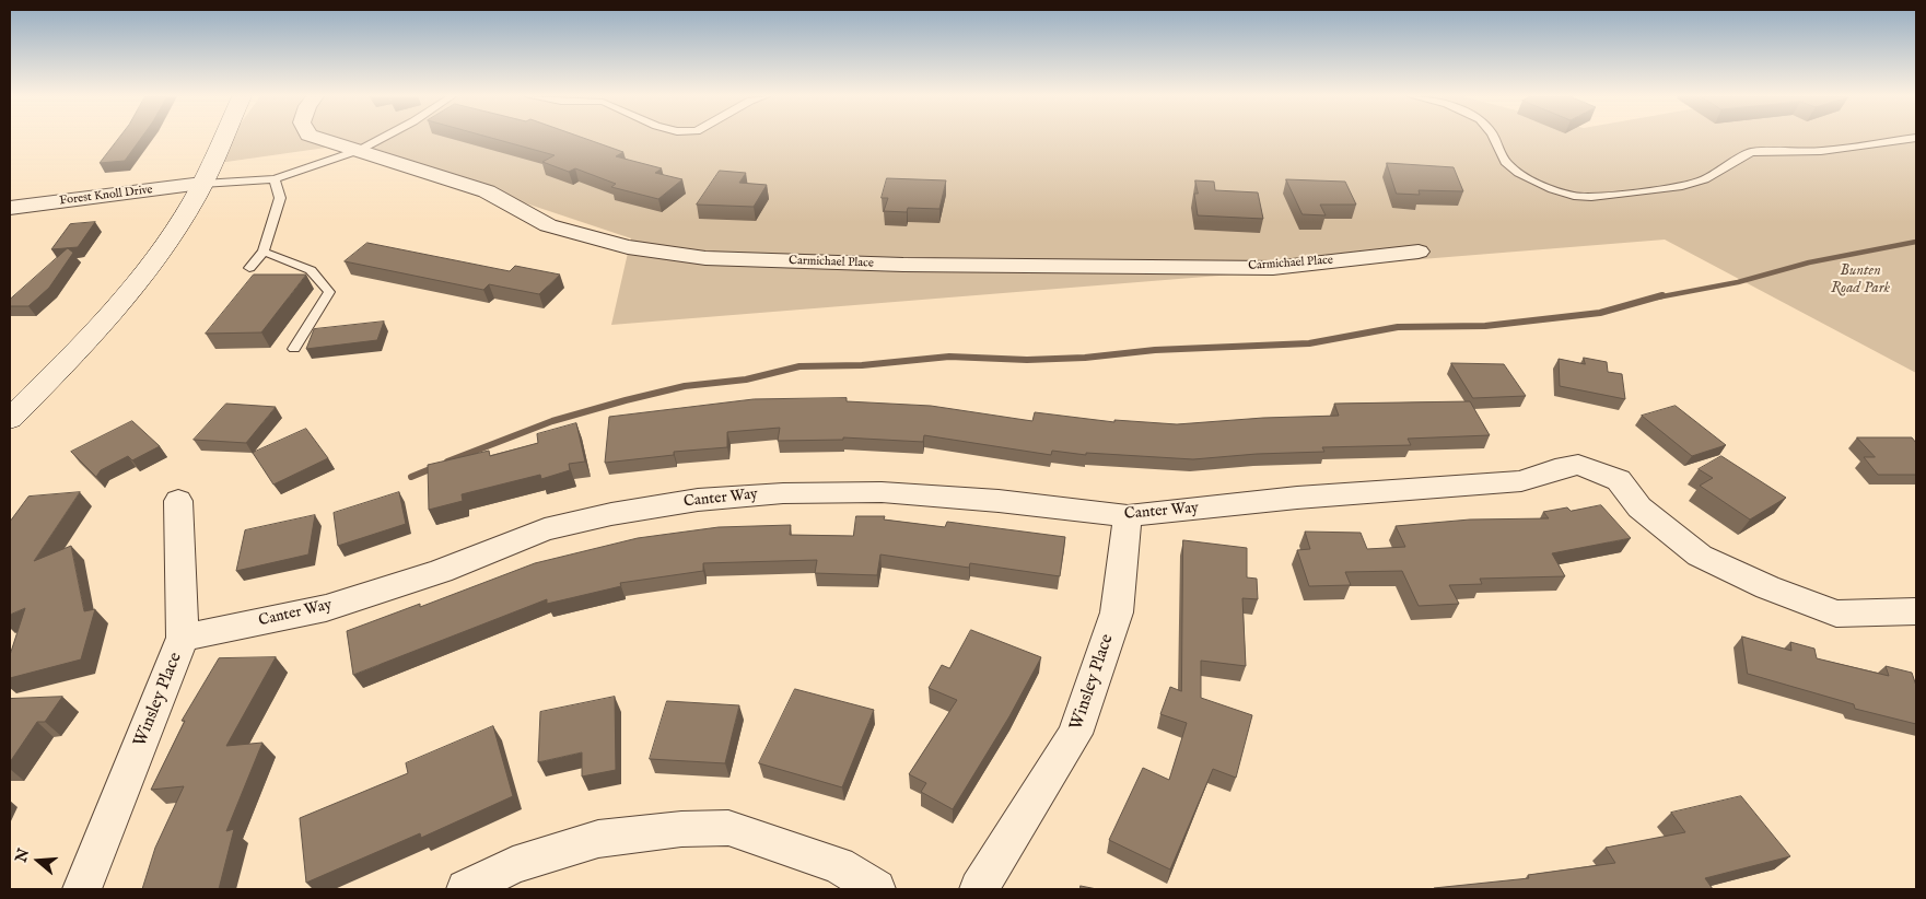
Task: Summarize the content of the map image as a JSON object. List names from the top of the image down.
{
  "streets": {
    "street": [
      "Forest Knoll Drive",
      "Carmichael Place",
      "Canter Way",
      "Winsley Place"
    ]
  },
  "crossings": [
    ["Canter Way", "Winsley Place"]
  ],
  "parks": ["Bunten Road Park"],
  "north": "left"
}
